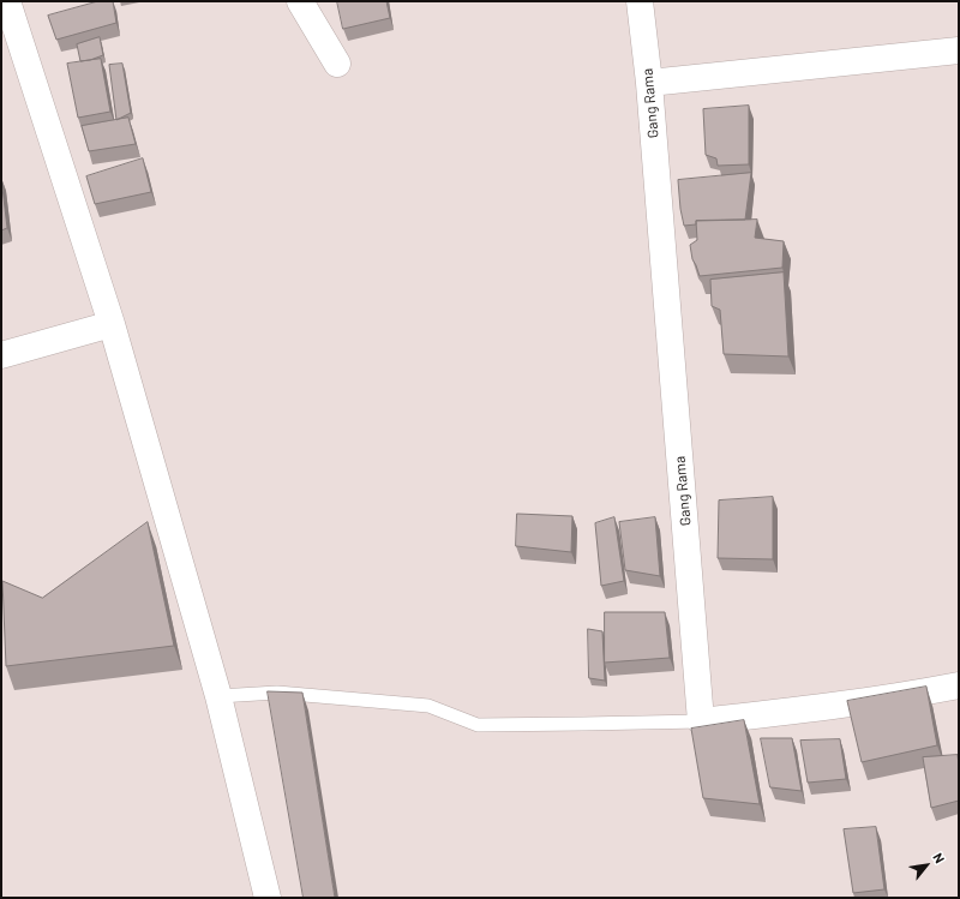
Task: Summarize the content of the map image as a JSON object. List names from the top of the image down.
{
  "streets": {
    "street": ["Gang Rama"]
  },
  "north": "top right"
}
